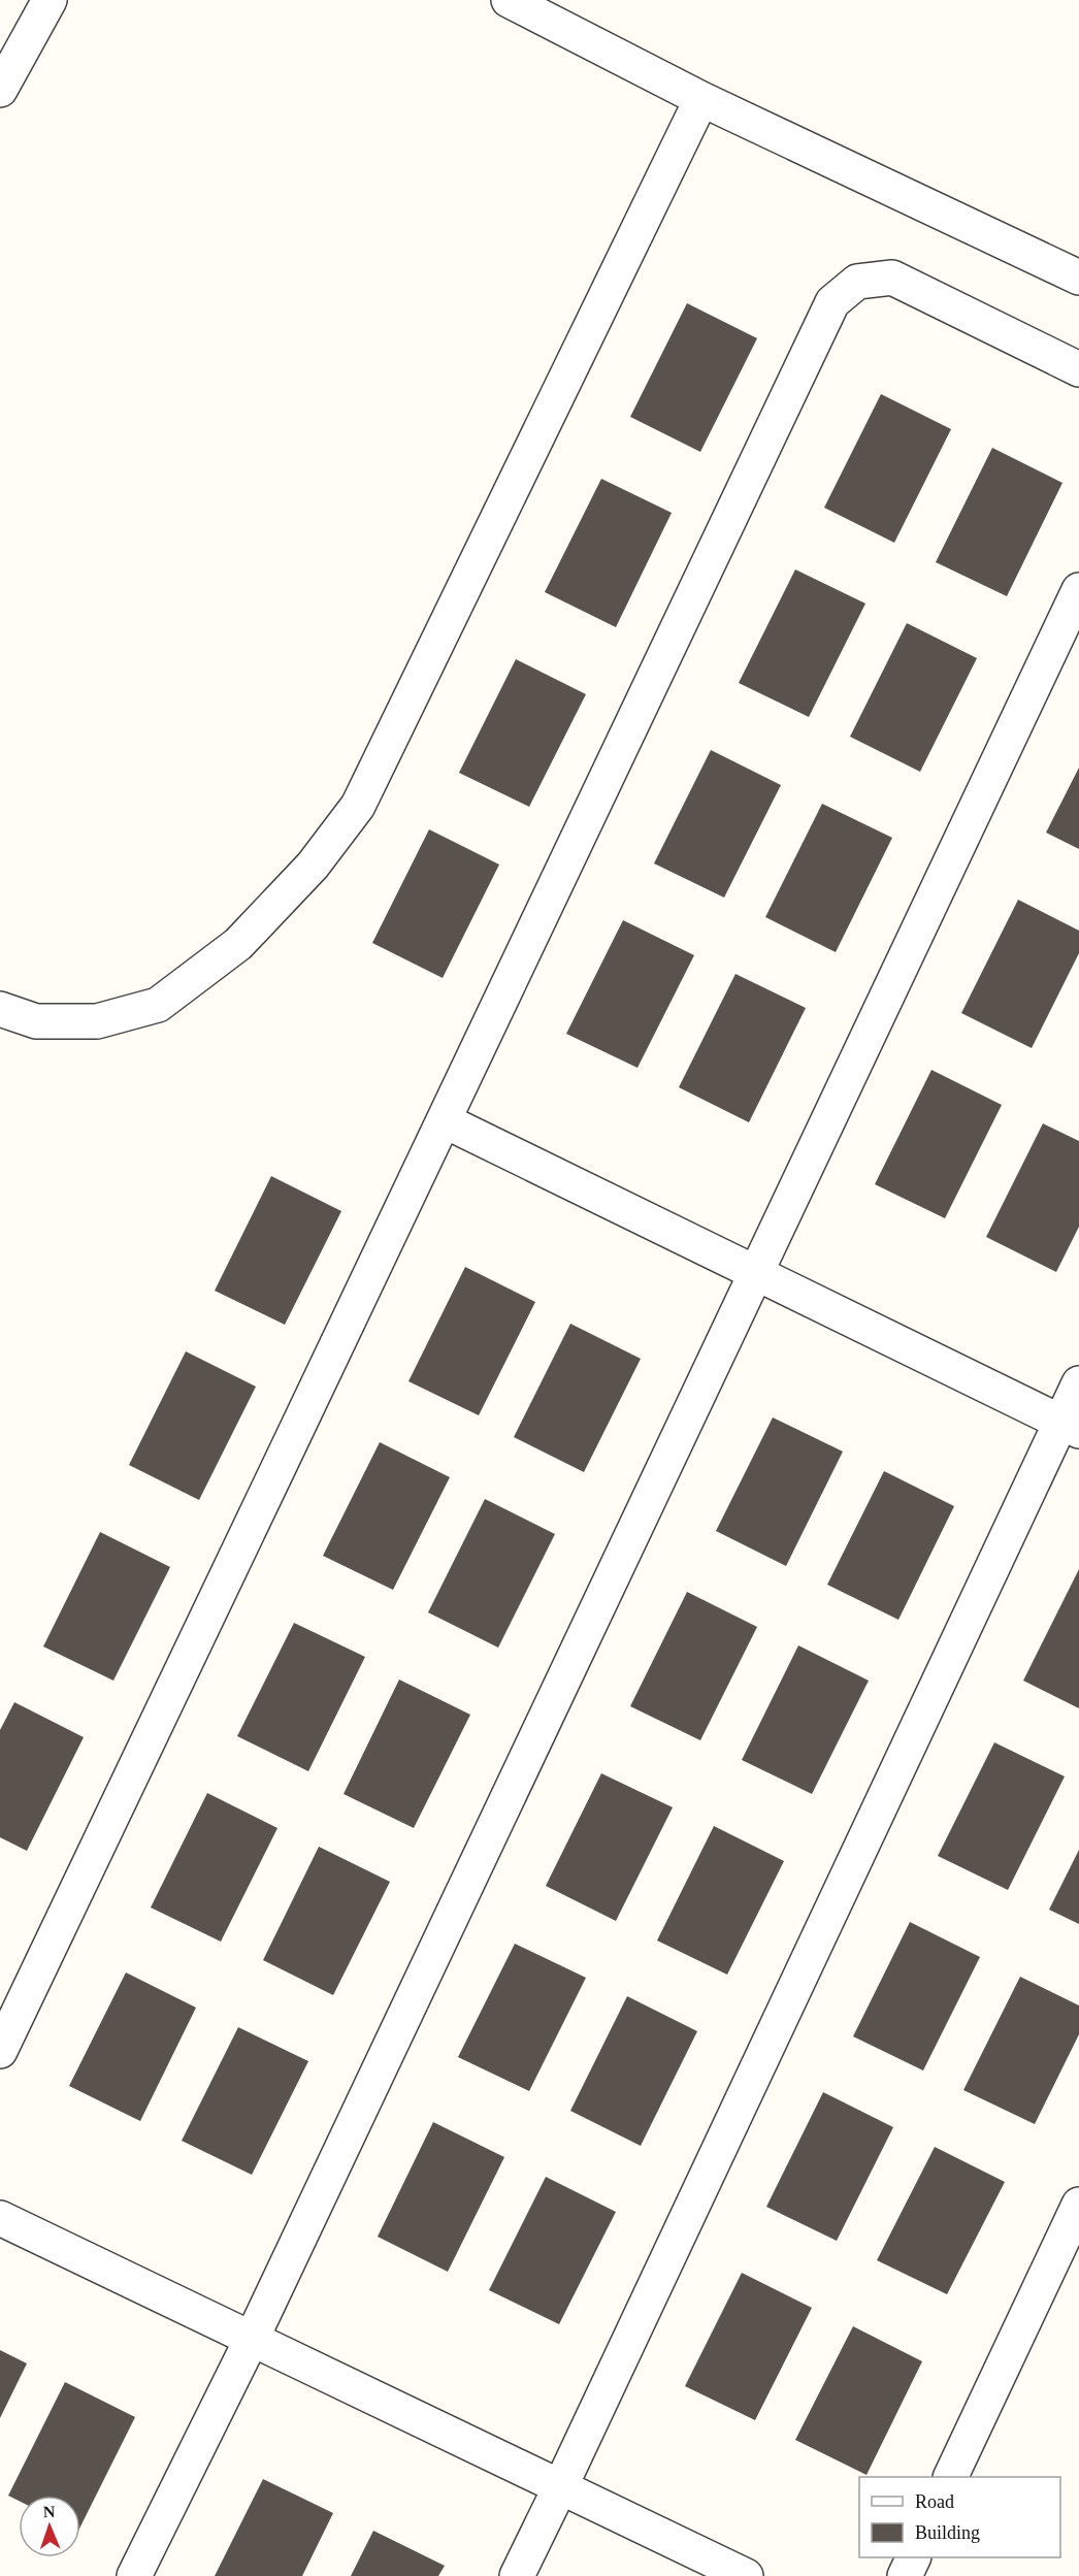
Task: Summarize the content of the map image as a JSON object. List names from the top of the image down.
{
  "legend": ["Road", "Building"],
  "north": "top"
}
